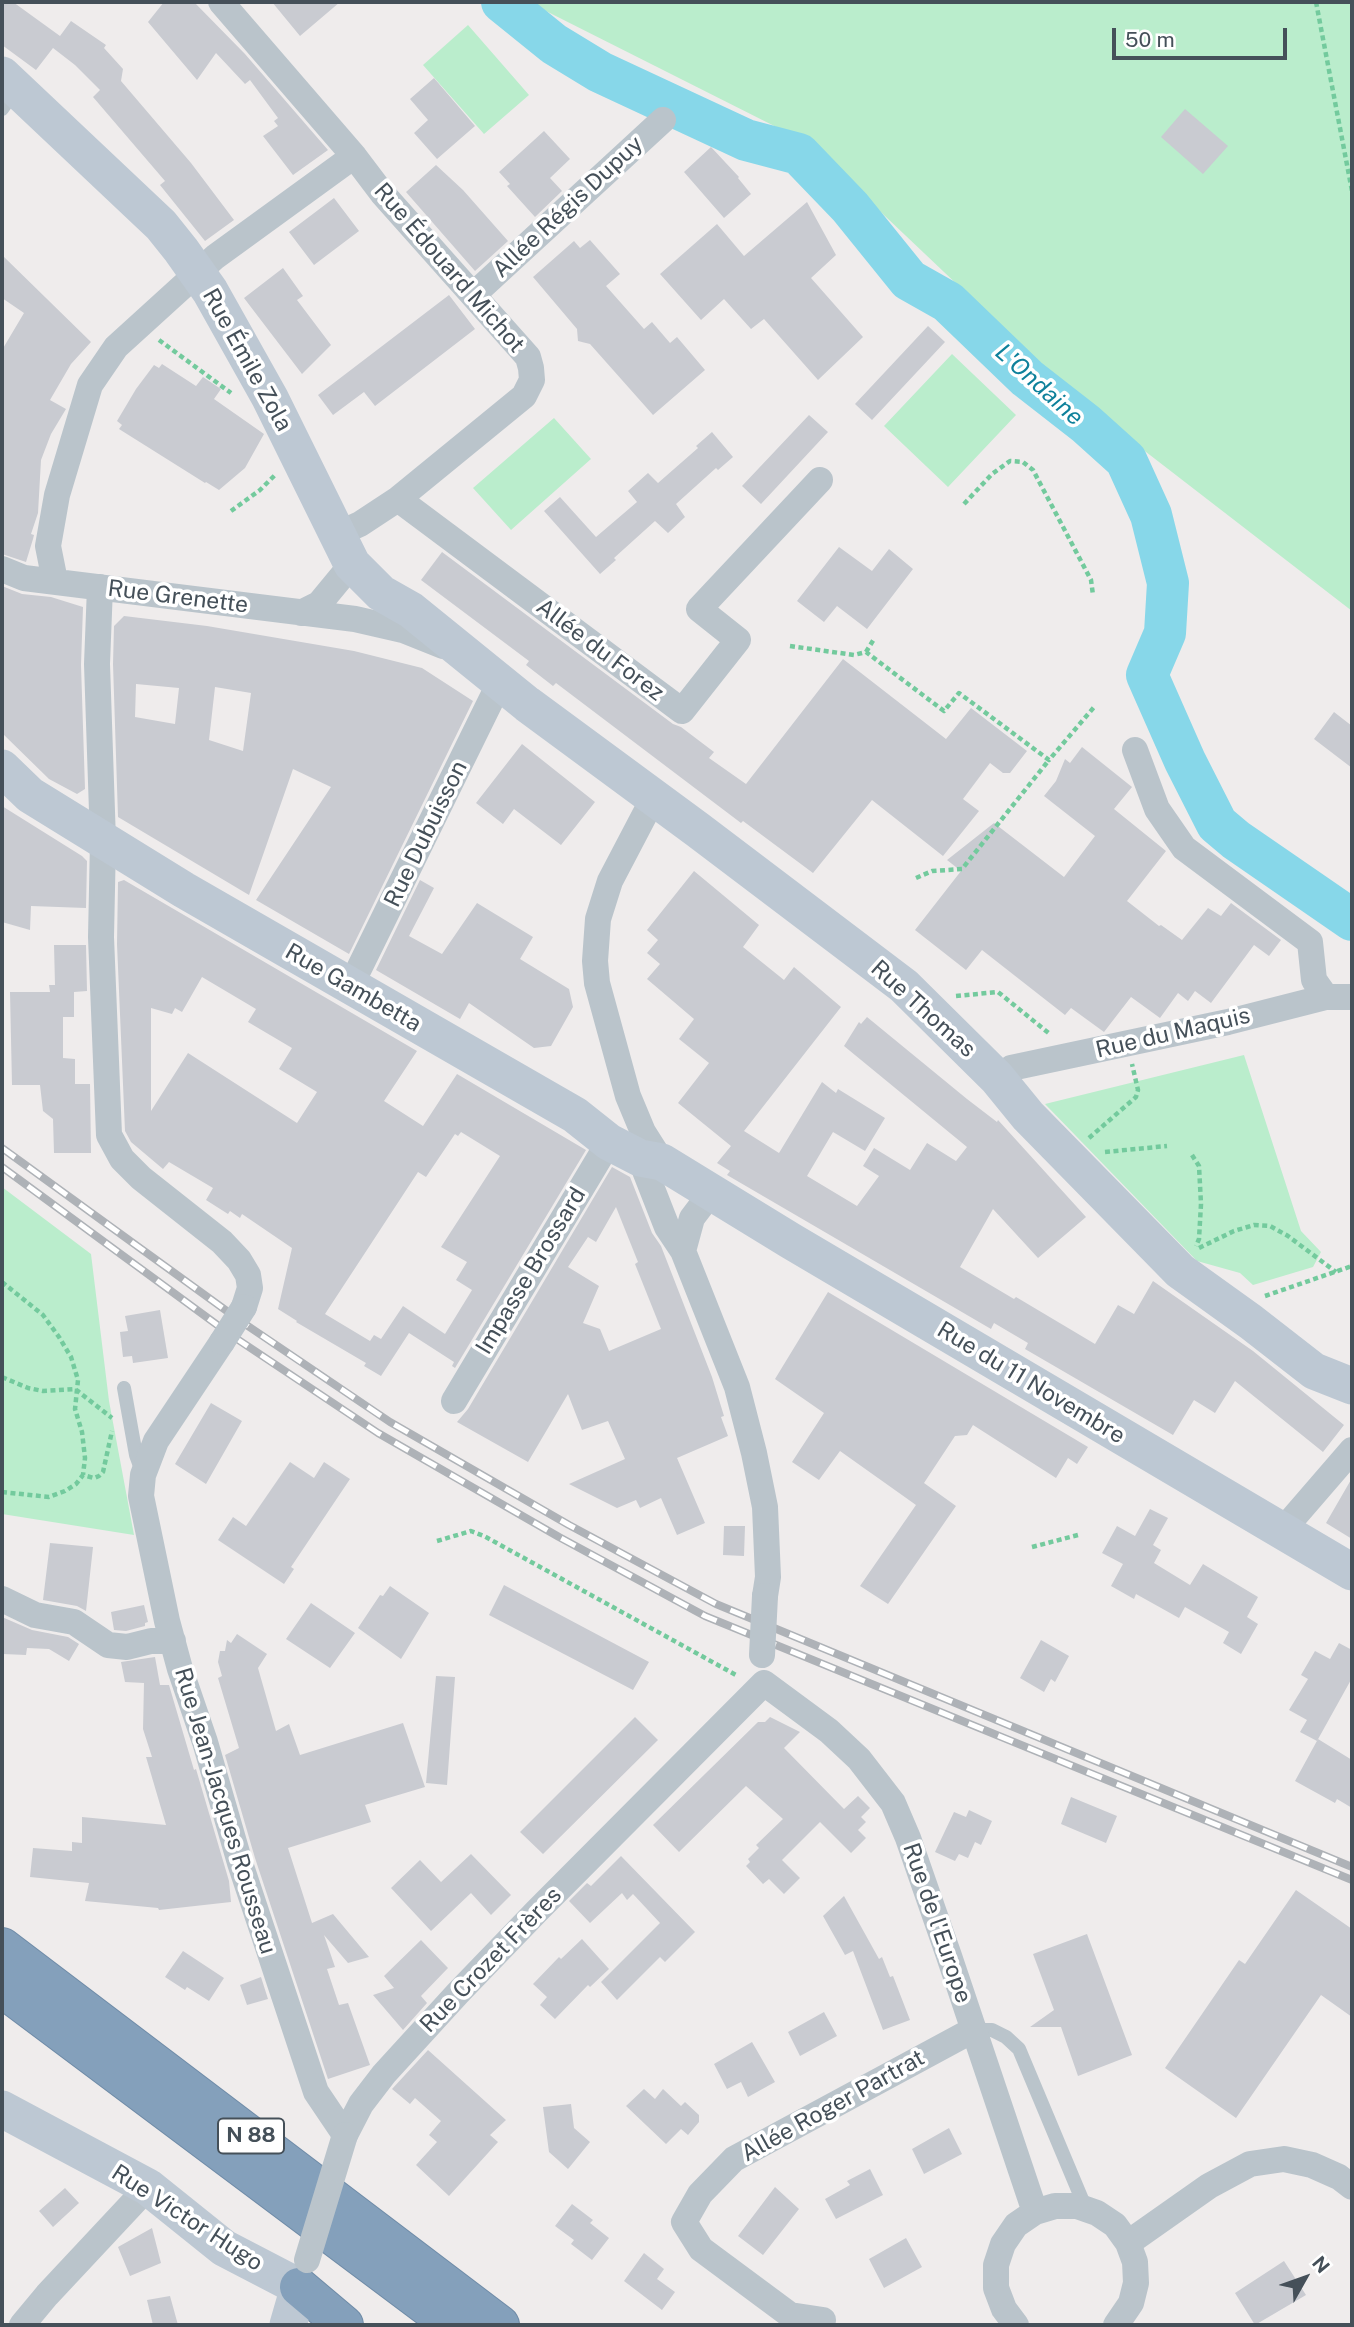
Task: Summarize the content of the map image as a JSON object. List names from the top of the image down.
{
  "streets": {
    "highway": ["N 88"],
    "main road": [
      "Rue Émile Zola",
      "Rue Gambetta",
      "Rue Thomas",
      "Rue du 11 Novembre",
      "Rue Victor Hugo"
    ],
    "street": [
      "Allée Régis Dupuy",
      "Rue Édouard Michot",
      "Rue Grenette",
      "Allée du Forez",
      "Rue Dubuisson",
      "Rue du Maquis",
      "Impasse Brossard",
      "Rue Jean-Jacques Rousseau",
      "Rue de l'Europe",
      "Rue Crozet Frères",
      "Allée Roger Partrat"
    ]
  },
  "crossings": [
    ["Allée Régis Dupuy", "Rue Édouard Michot"],
    ["Rue Édouard Michot", "Rue Émile Zola"],
    ["Rue Édouard Michot", "Allée du Forez"],
    ["Rue Émile Zola", "Rue Grenette"],
    ["Rue Émile Zola", "Rue Thomas"],
    ["Rue Grenette", "Rue Thomas"],
    ["Rue Grenette", "Rue Jean-Jacques Rousseau"],
    ["Rue Dubuisson", "Rue Gambetta"],
    ["Rue Dubuisson", "Rue Thomas"],
    ["Rue Gambetta", "Impasse Brossard"],
    ["Rue Gambetta", "Rue du 11 Novembre"],
    ["Rue Gambetta", "Rue Jean-Jacques Rousseau"],
    ["Rue Thomas", "Rue du Maquis"],
    ["Rue Jean-Jacques Rousseau", "Rue Crozet Frères"],
    ["Rue de l'Europe", "Rue Crozet Frères"],
    ["Rue de l'Europe", "Allée Roger Partrat"],
    ["Rue Crozet Frères", "Rue Victor Hugo"]
  ],
  "water": ["L'Ondaine"],
  "scale_bar": "50 m",
  "north": "top right"
}
